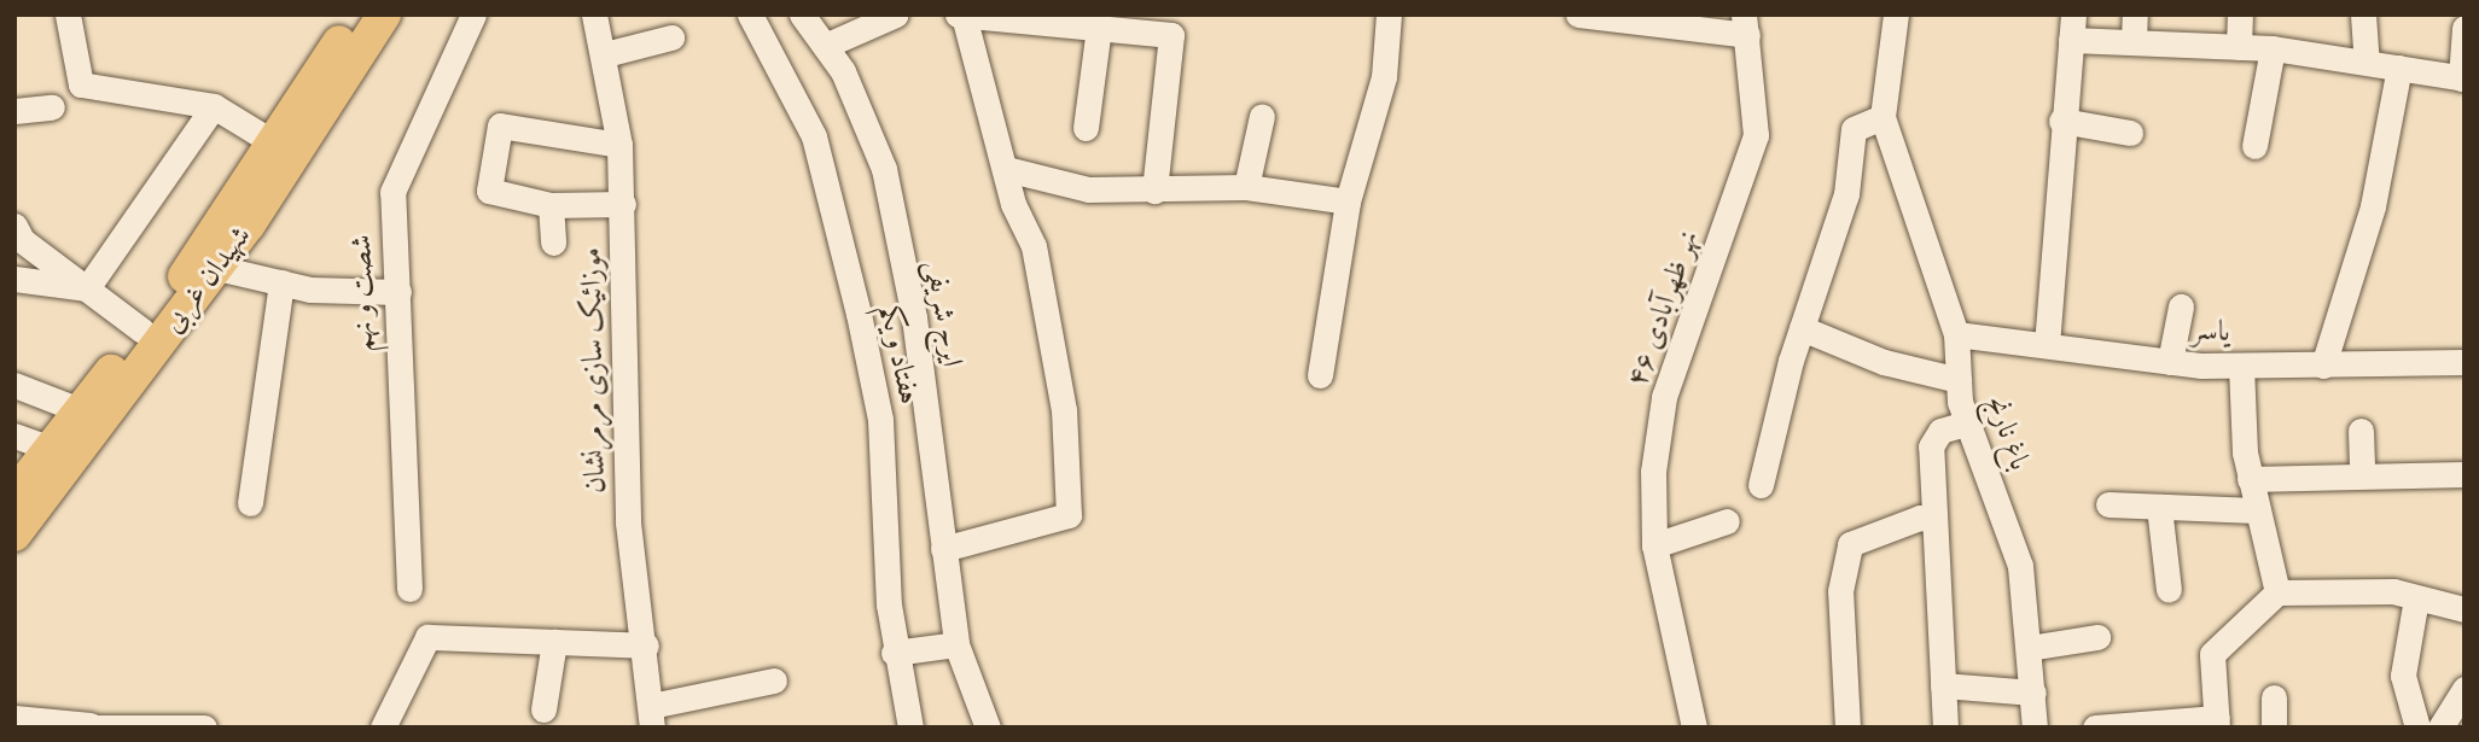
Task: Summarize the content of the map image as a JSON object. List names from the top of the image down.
{
  "streets": {
    "main road": ["شهیدان غربی"],
    "street": [
      "شصت و نهم",
      "نهر ظهرآبادی ۴۶",
      "ایرج شریفی",
      "یاسر",
      "هفتاد و یکم",
      "موزائیک سازی مرمرنشان",
      "باغ نارنج"
    ]
  },
  "crossings": [
    ["یاسر", "باغ نارنج"]
  ]
}
